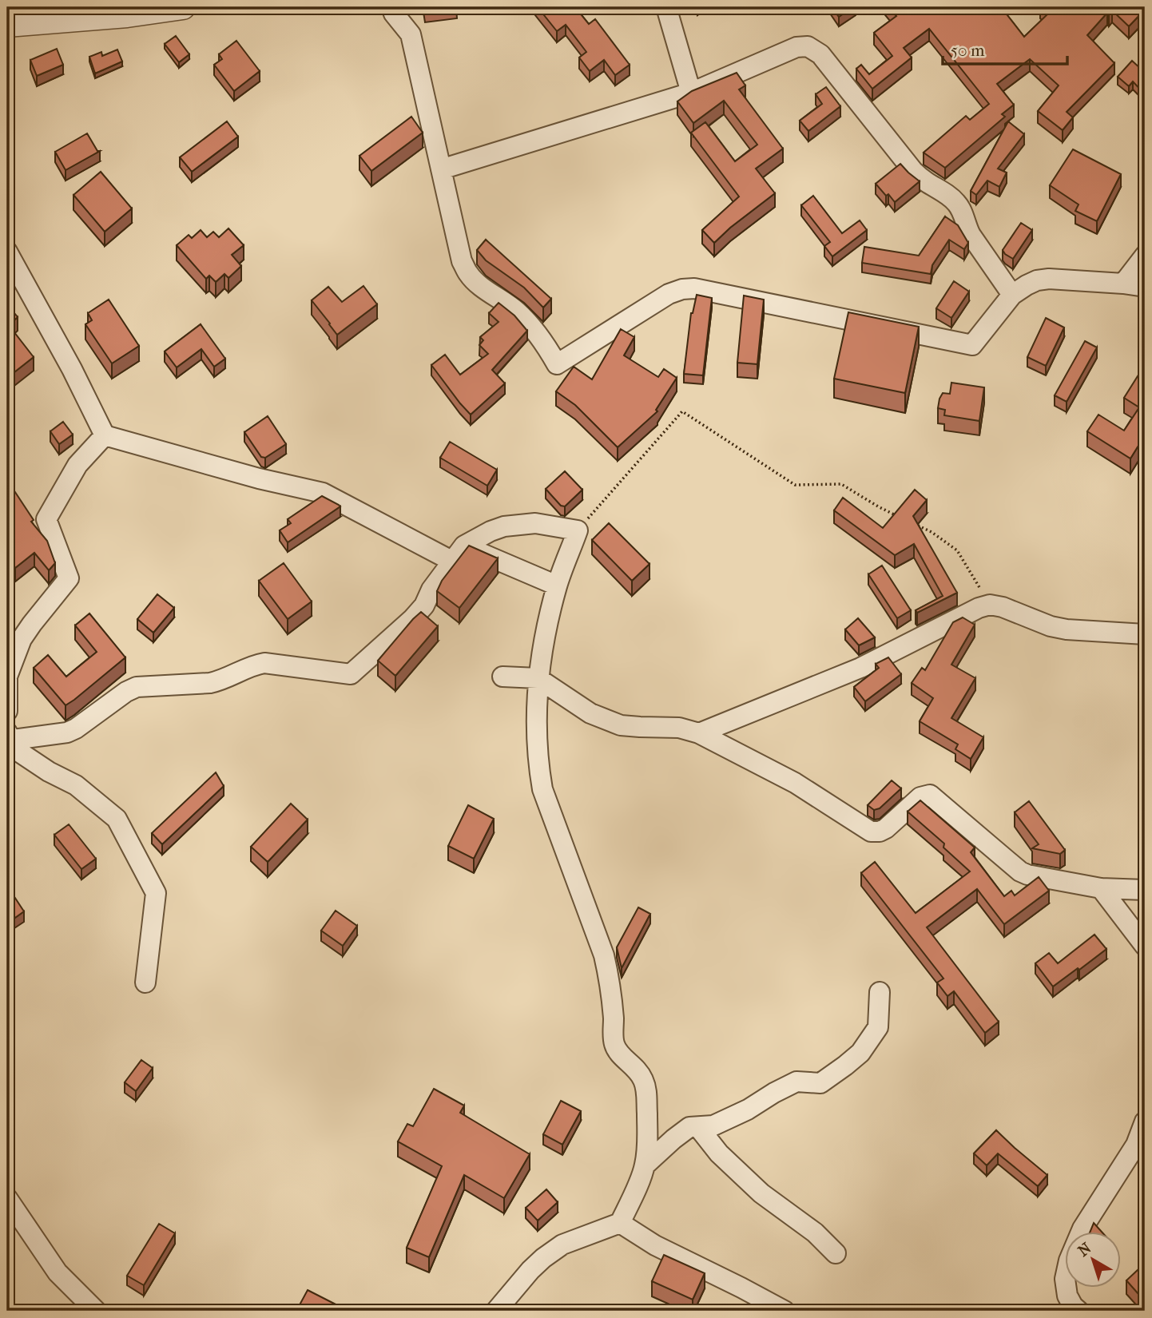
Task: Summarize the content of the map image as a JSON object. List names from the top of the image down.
{
  "scale_bar": "50 m",
  "north": "top left"
}
